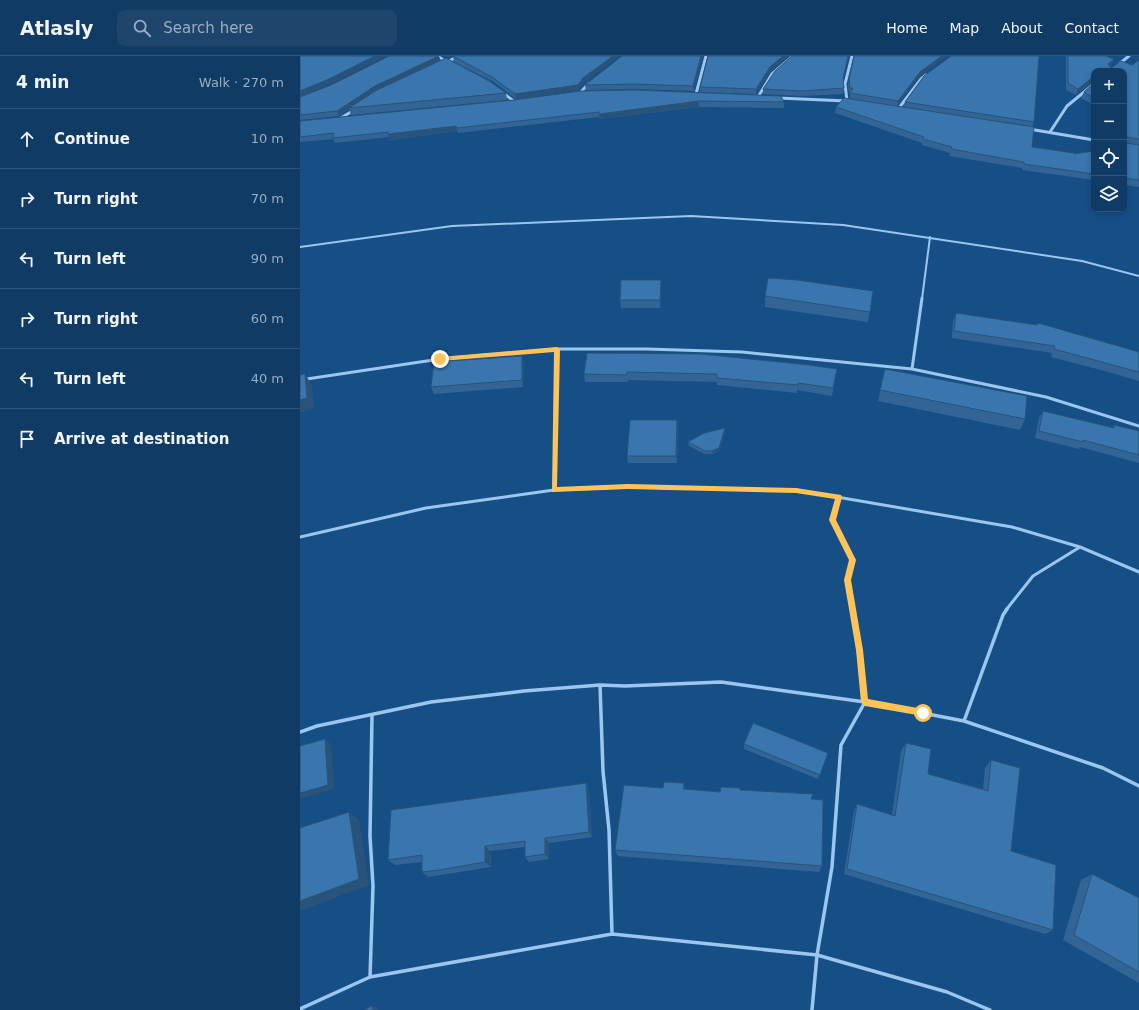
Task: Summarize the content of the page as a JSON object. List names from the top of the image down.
{
  "page": {
    "header": "Atlasly",
    "search": "Search here",
    "nav": [
      "Home",
      "Map",
      "About",
      "Contact"
    ],
    "heading": ["4 min", "Walk · 270 m"],
    "map_buttons": ["+", "−"],
    "list": [
      ["Continue", "10 m"],
      ["Turn right", "70 m"],
      ["Turn left", "90 m"],
      ["Turn right", "60 m"],
      ["Turn left", "40 m"],
      "Arrive at destination"
    ]
  }
}
